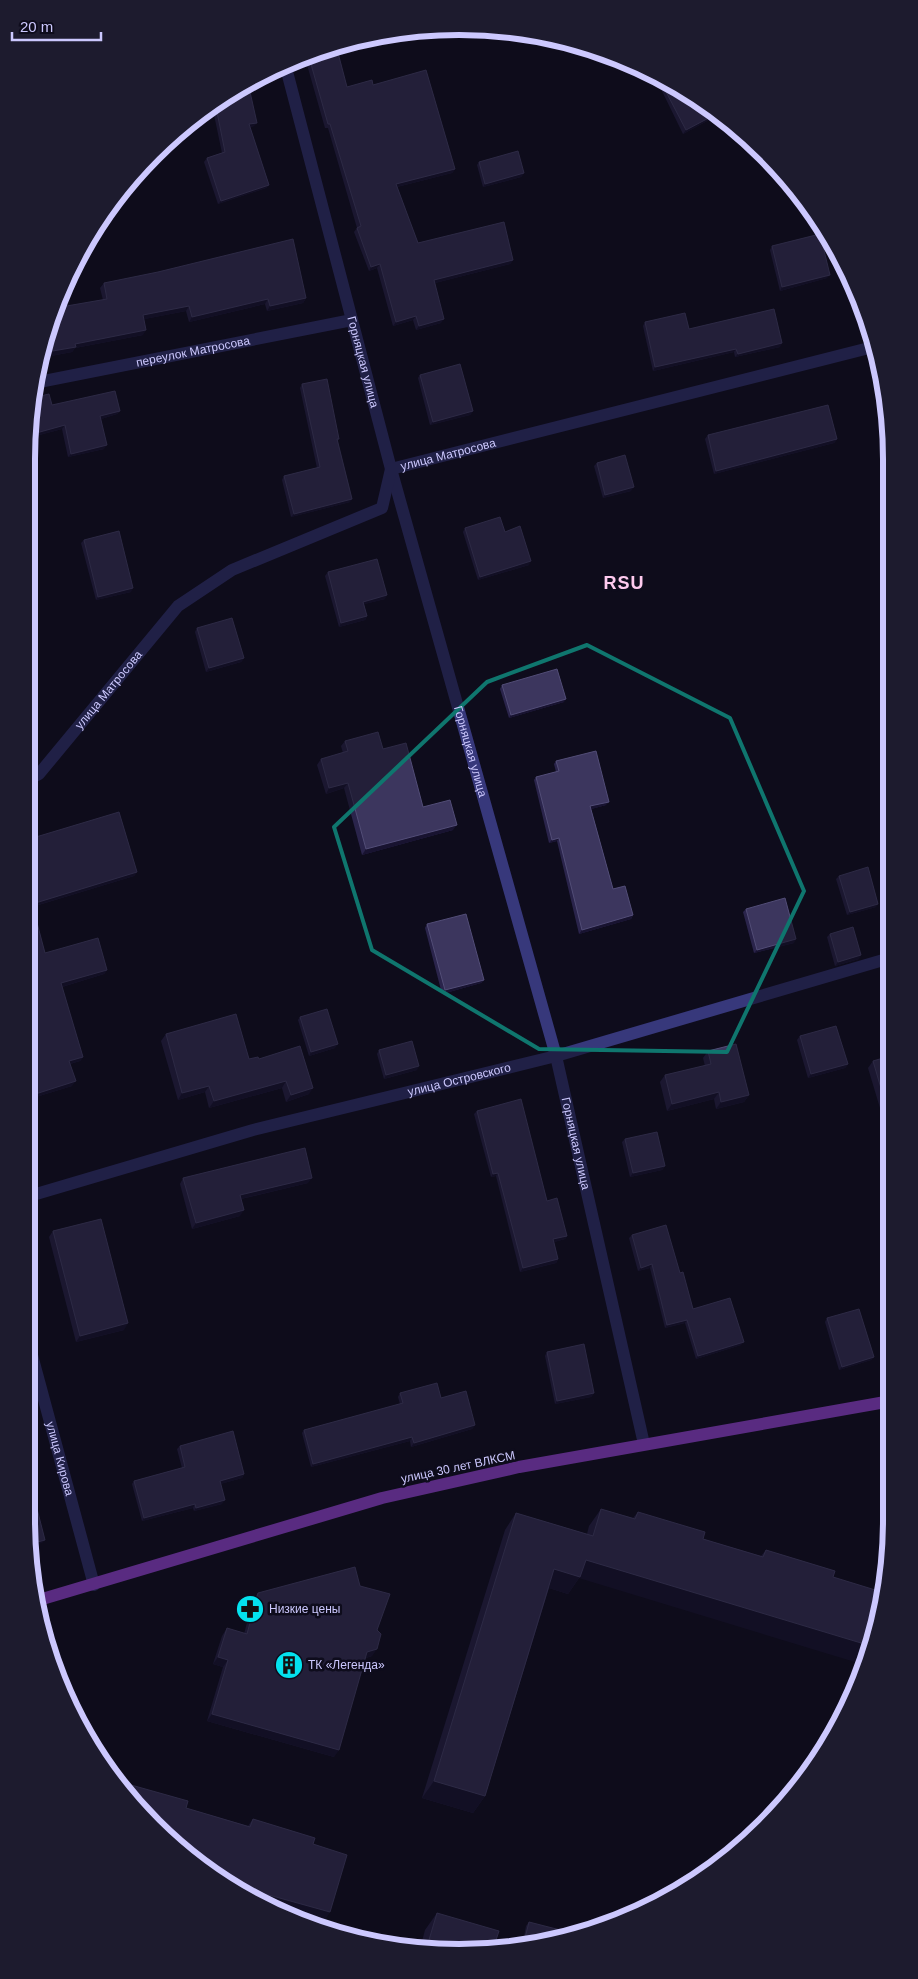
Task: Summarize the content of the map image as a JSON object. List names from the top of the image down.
{
  "streets": {
    "main road": ["улица 30 лет ВЛКСМ"],
    "street": [
      "переулок Матросова",
      "Горняцкая улица",
      "улица Матросова",
      "улица Островского",
      "улица Кирова"
    ]
  },
  "crossings": [
    ["переулок Матросова", "Горняцкая улица"],
    ["Горняцкая улица", "улица Матросова"],
    ["Горняцкая улица", "улица Островского"],
    ["Горняцкая улица", "улица 30 лет ВЛКСМ"],
    ["улица Кирова", "улица 30 лет ВЛКСМ"]
  ],
  "districts": ["RSU"],
  "places": {
    "pharmacy": ["Низкие цены"],
    "building": ["ТК «Легенда»"]
  },
  "scale_bar": "20 m"
}
